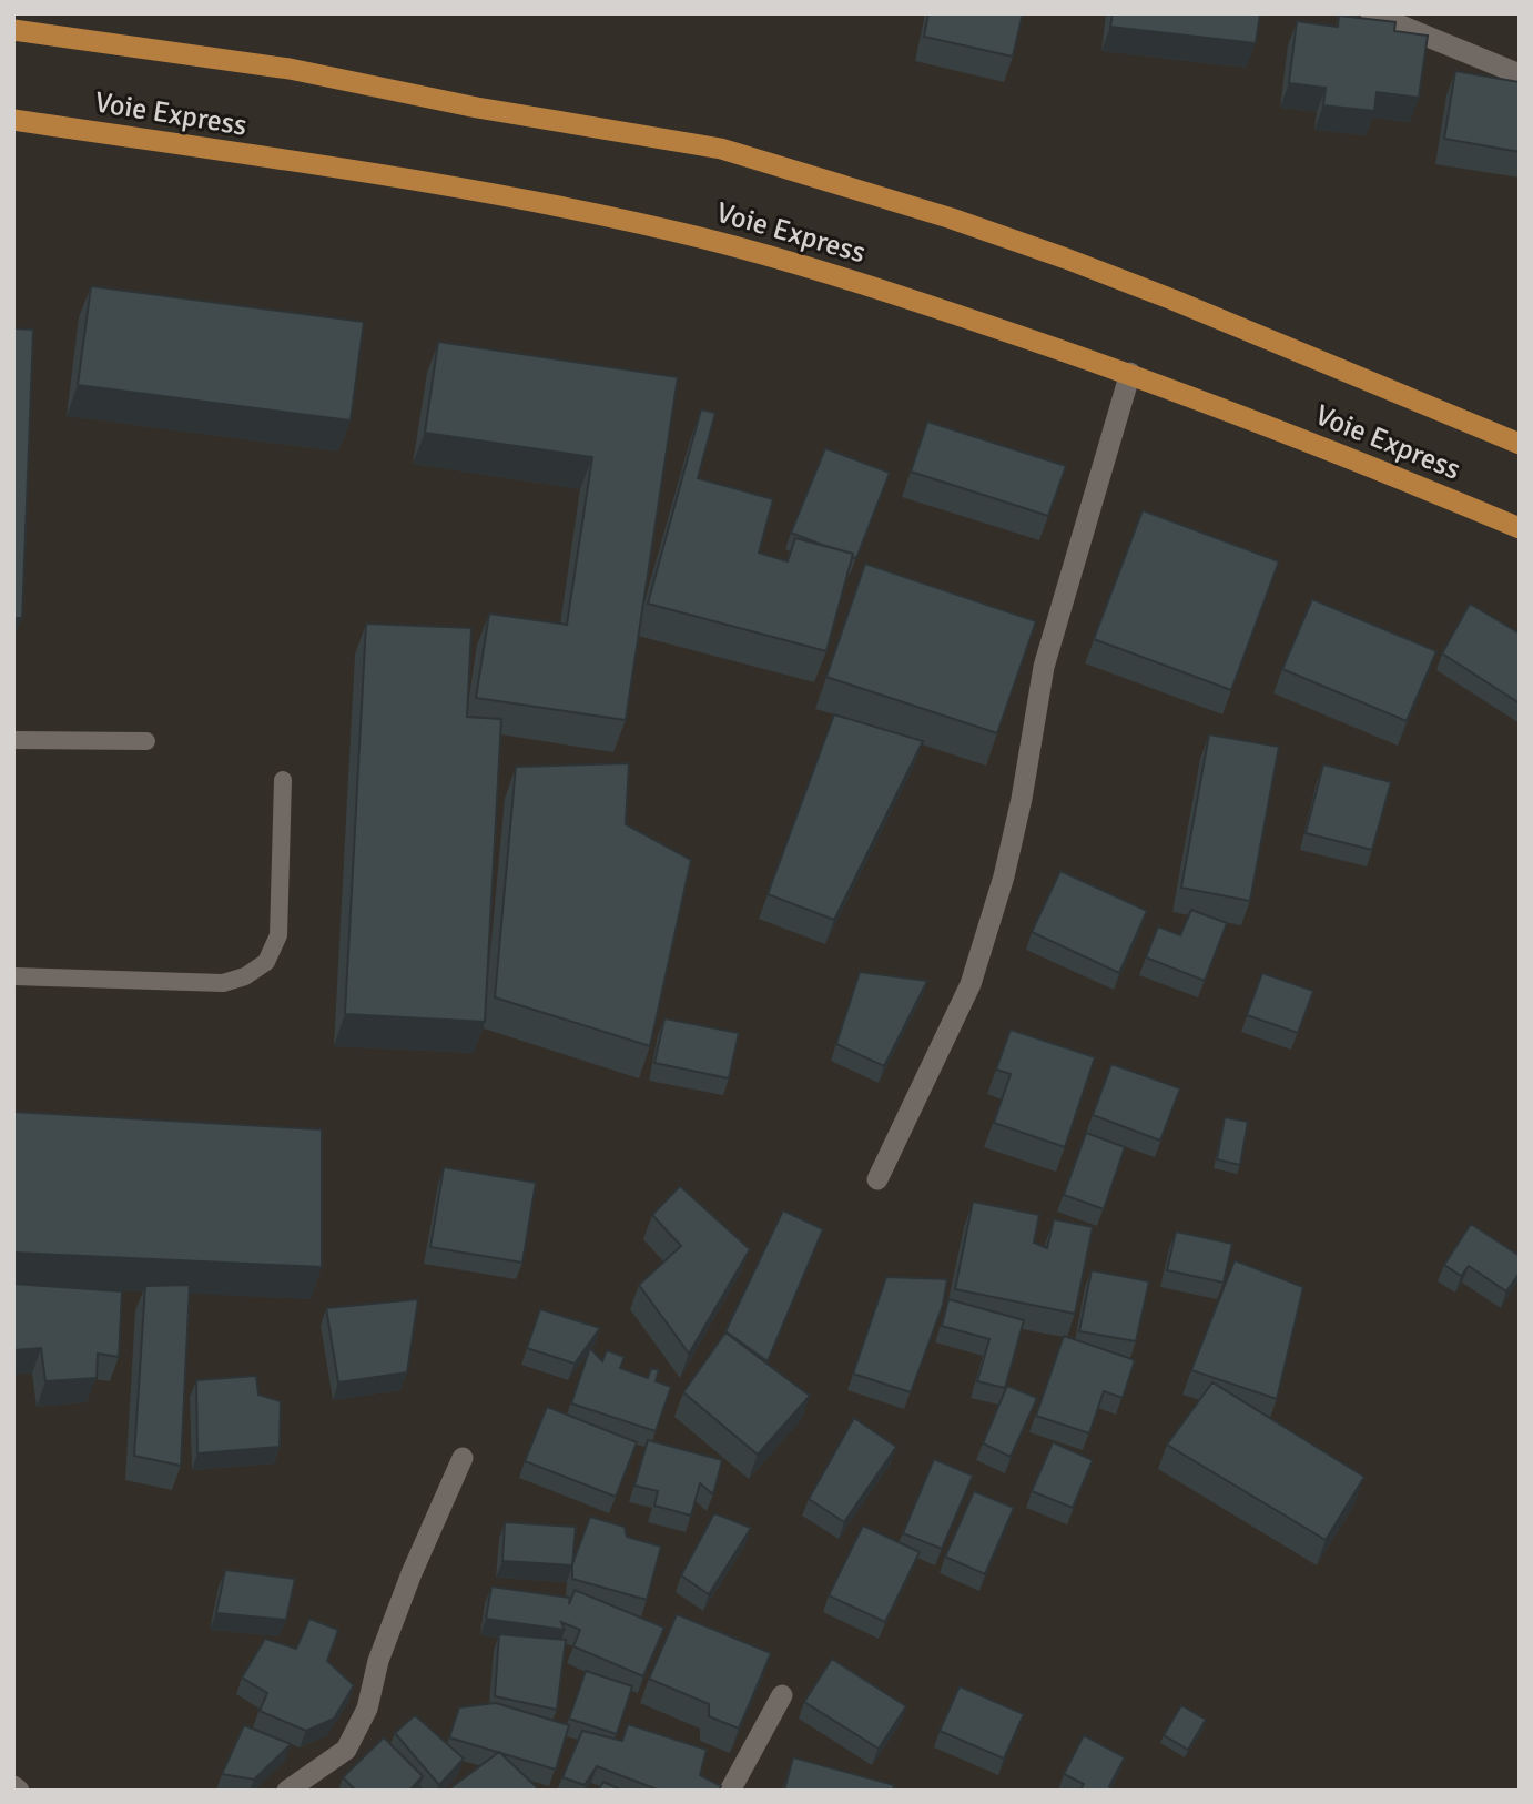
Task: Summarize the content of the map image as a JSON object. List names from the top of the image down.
{
  "streets": {
    "highway": ["Voie Express"]
  }
}
